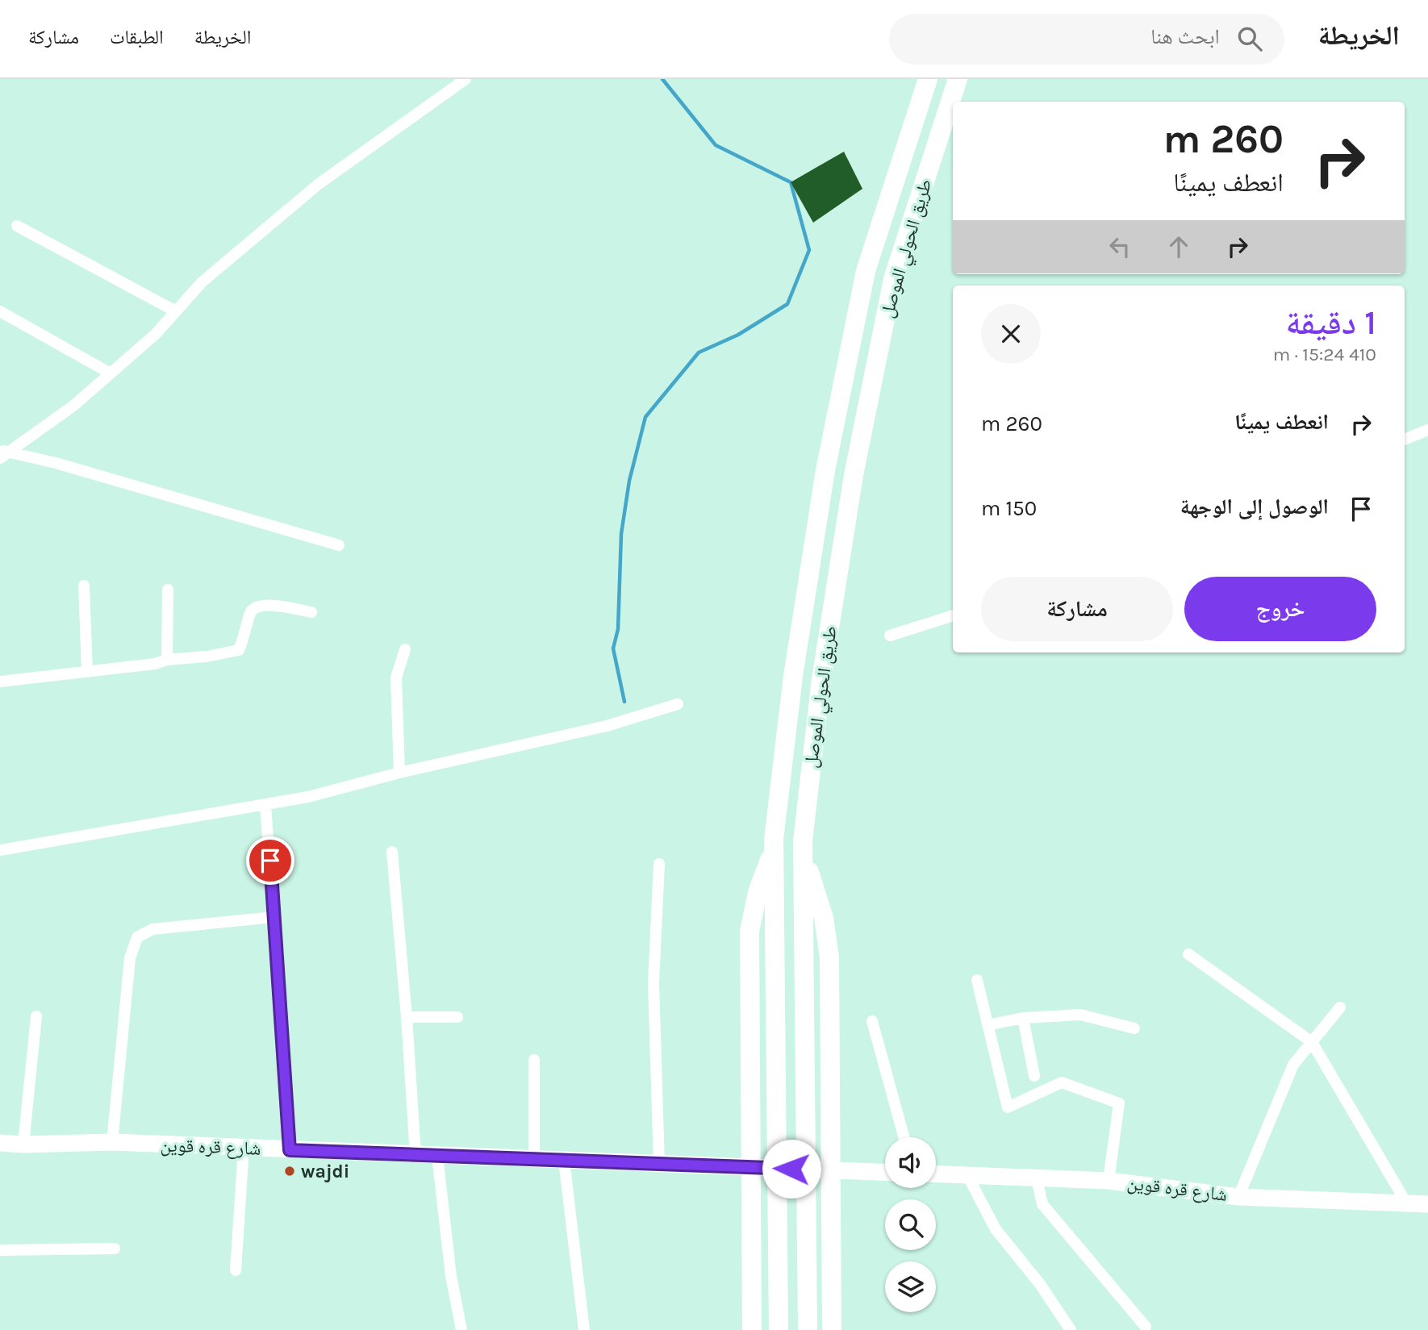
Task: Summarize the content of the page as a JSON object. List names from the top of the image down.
{
  "streets": {
    "highway": ["طريق الحولي الموصل"],
    "main road": ["شارع قره قوين"]
  },
  "places": ["wajdi"],
  "page": {
    "header": "الخريطة",
    "search": "ابحث هنا",
    "nav": ["الخريطة", "الطبقات", "مشاركة"],
    "turn": ["260 m", "انعطف يمينًا"],
    "heading": ["1 دقيقة", "410 m · 15:24"],
    "list": [
      {
        "name": "انعطف يمينًا",
        "value": "260 m"
      },
      {
        "name": "الوصول إلى الوجهة",
        "value": "150 m"
      }
    ],
    "buttons": ["خروج", "مشاركة"]
  }
}
